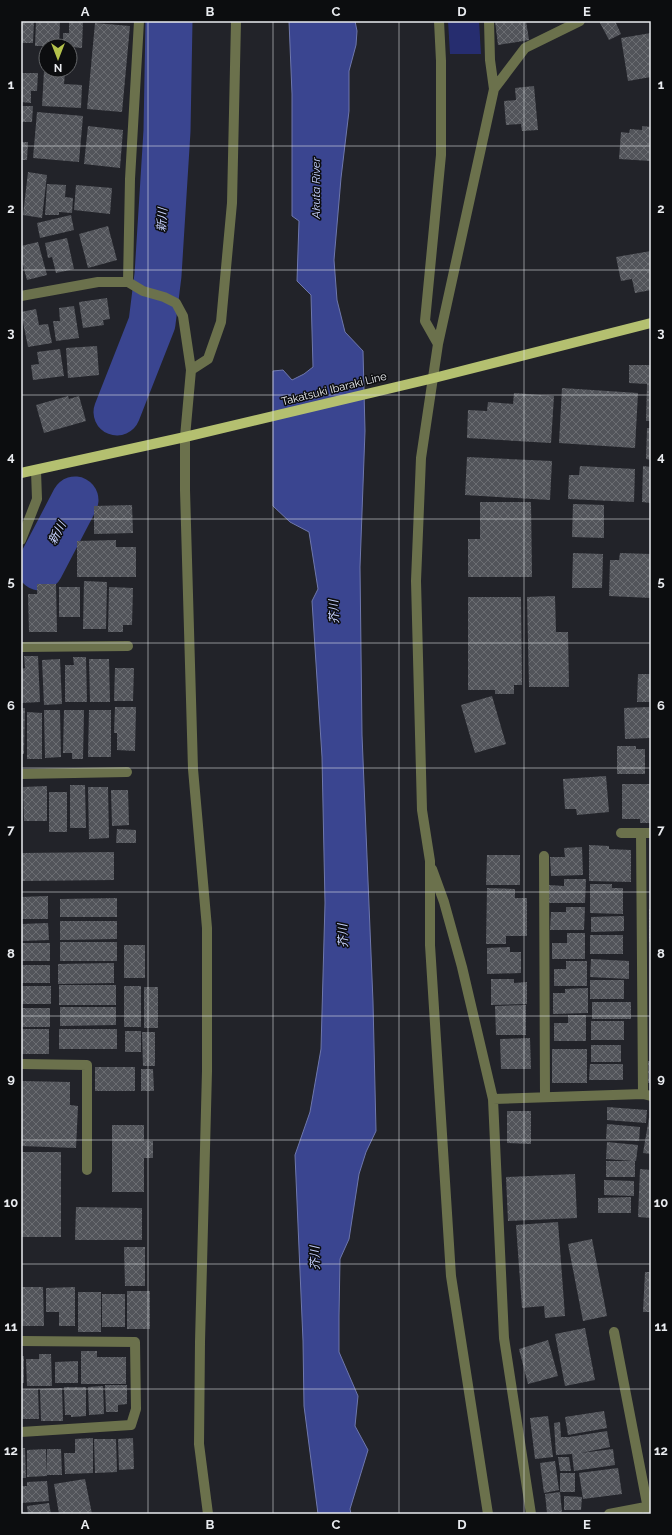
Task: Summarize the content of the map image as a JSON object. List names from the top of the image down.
{
  "streets": {
    "main road": ["Takatsuki Ibaraki Line"]
  },
  "water": ["Akuta River", "新川", "芥川"],
  "north": "bottom",
  "grid": {
    "columns": [
      "A",
      "B",
      "C",
      "D",
      "E"
    ],
    "rows": [
      "1",
      "2",
      "3",
      "4",
      "5",
      "6",
      "7",
      "8",
      "9",
      "10",
      "11",
      "12"
    ]
  }
}
